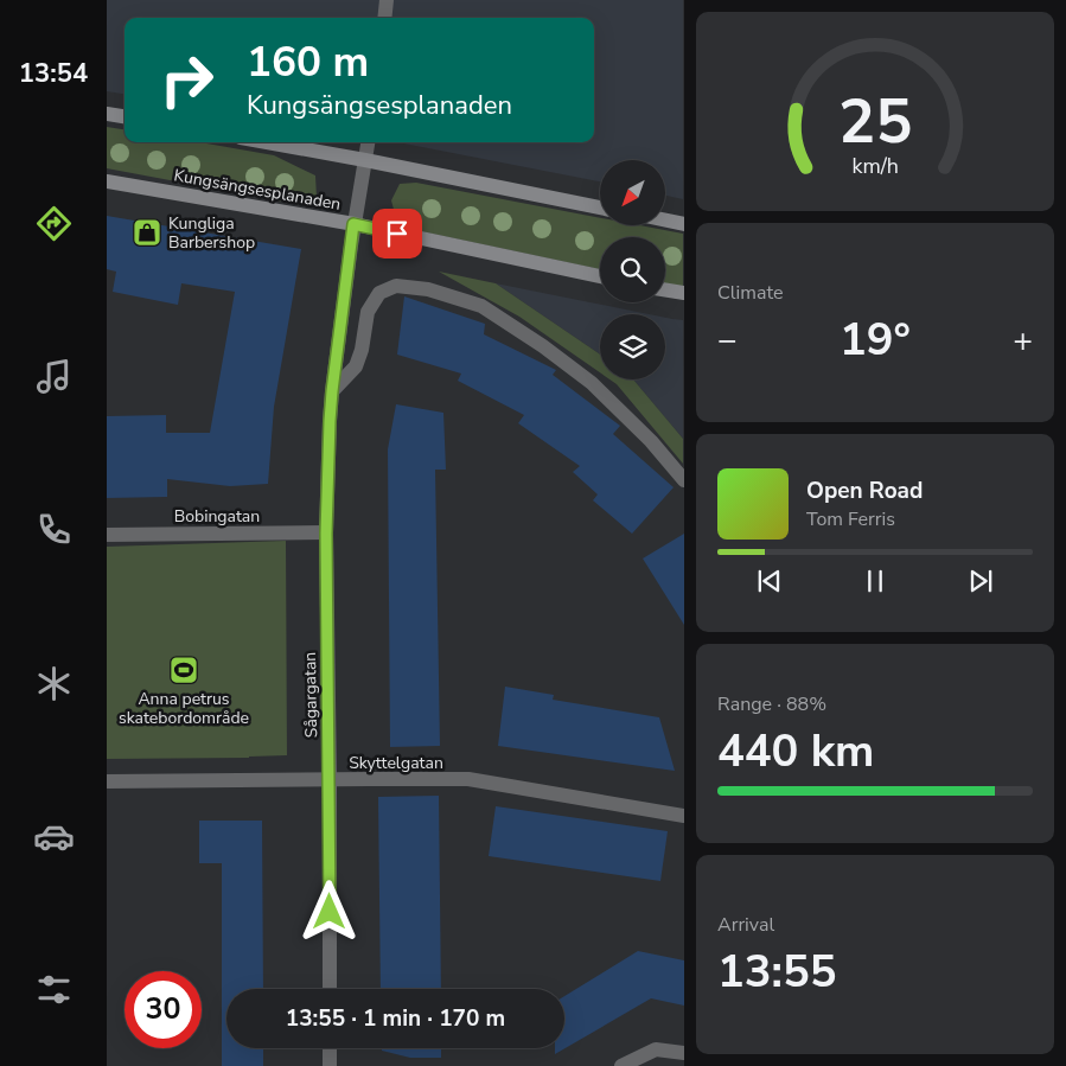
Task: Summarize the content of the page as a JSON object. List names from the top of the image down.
{
  "streets": {
    "street": [
      "Kungsängsesplanaden",
      "Bobingatan",
      "Sågargatan",
      "Skyttelgatan"
    ]
  },
  "crossings": [
    ["Kungsängsesplanaden", "Sågargatan"],
    ["Bobingatan", "Sågargatan"],
    ["Sågargatan", "Skyttelgatan"]
  ],
  "places": {
    "shop": ["Kungliga Barbershop"],
    "sports": ["Anna petrus skatebordområde"]
  },
  "north": "bottom left",
  "page": {
    "tabs": "13:54",
    "turn": ["160 m", "Kungsängsesplanaden"],
    "tile": [
      "Climate",
      ["Range · 88%", "440 km"],
      ["Arrival", "13:55"]
    ],
    "heat": ["−", "19°", "+"],
    "song": ["Open Road", "Tom Ferris"],
    "limit": "30",
    "trip": "13:55 · 1 min · 170 m",
    "gauge": ["25", "km/h"]
  }
}
